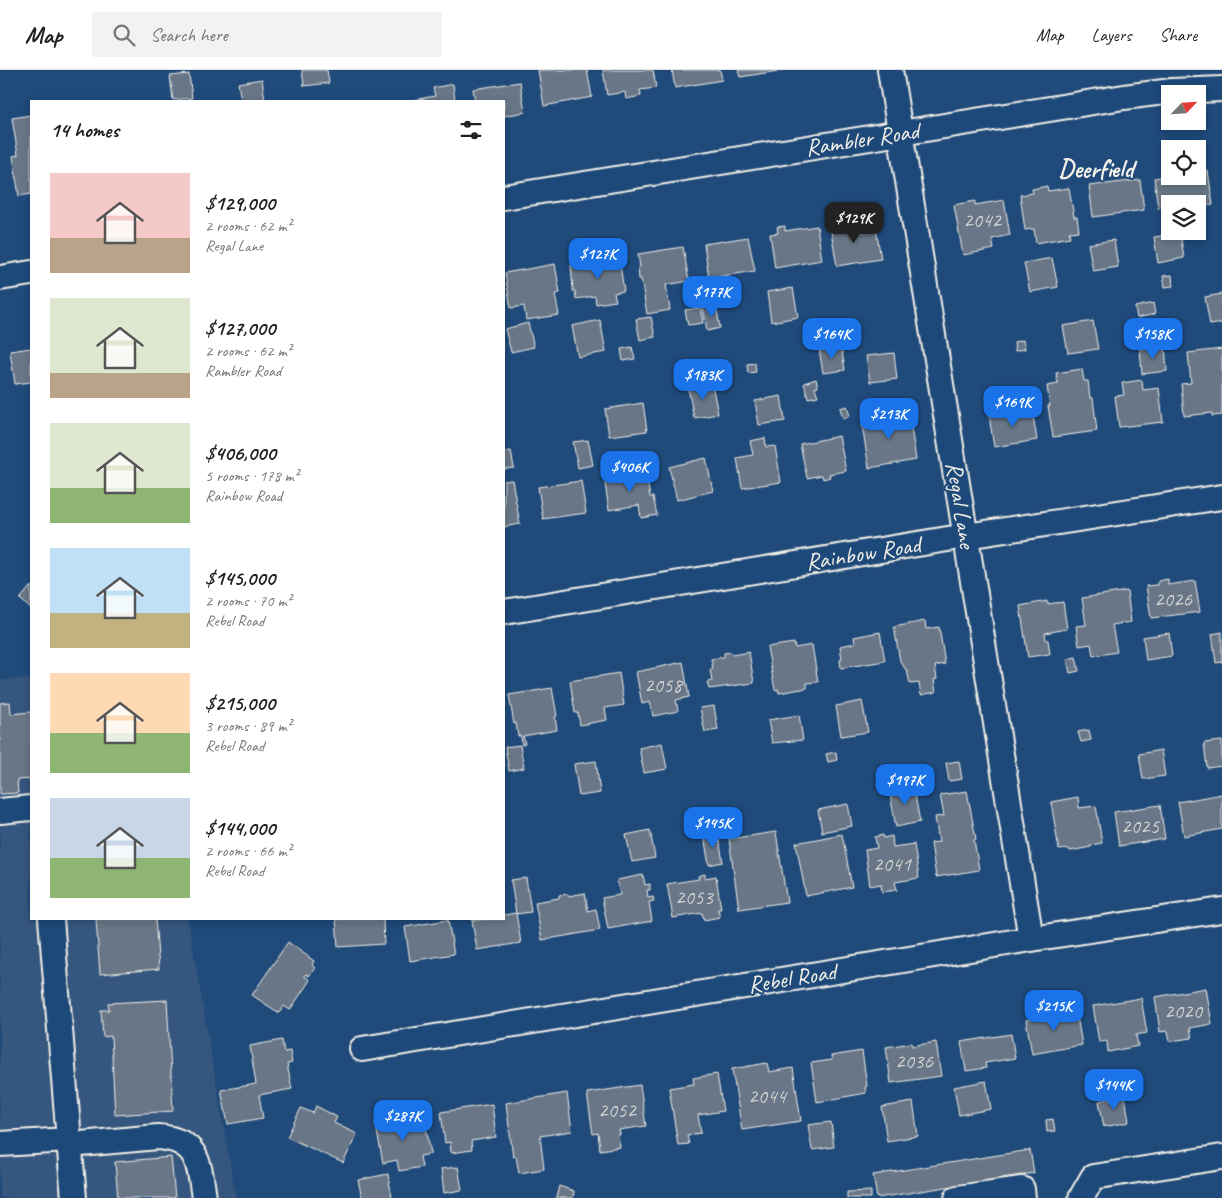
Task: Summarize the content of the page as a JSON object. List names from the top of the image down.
{
  "streets": {
    "street": [
      "Rambler Road",
      "Regal Lane",
      "Rainbow Road",
      "Rebel Road"
    ]
  },
  "crossings": [
    ["Rambler Road", "Regal Lane"],
    ["Regal Lane", "Rainbow Road"],
    ["Regal Lane", "Rebel Road"]
  ],
  "districts": ["Deerfield"],
  "house_numbers": [
    "2042",
    "2026",
    "2058",
    "2025",
    "2041",
    "2053",
    "2020",
    "2036",
    "2044",
    "2052"
  ],
  "north": "top right",
  "page": {
    "header": "Map",
    "search": "Search here",
    "nav": ["Map", "Layers", "Share"],
    "heading": "14 homes",
    "list": [
      {
        "name": "$129,000",
        "note": "2 rooms · 62 m² · Regal Lane"
      },
      {
        "name": "$127,000",
        "note": "2 rooms · 62 m² · Rambler Road"
      },
      {
        "name": "$406,000",
        "note": "5 rooms · 178 m² · Rainbow Road"
      },
      {
        "name": "$145,000",
        "note": "2 rooms · 70 m² · Rebel Road"
      },
      {
        "name": "$215,000",
        "note": "3 rooms · 89 m² · Rebel Road"
      },
      {
        "name": "$144,000",
        "note": "2 rooms · 66 m² · Rebel Road"
      }
    ],
    "price": [
      "$129K",
      "$127K",
      "$177K",
      "$164K",
      "$158K",
      "$183K",
      "$169K",
      "$213K",
      "$406K",
      "$197K",
      "$145K",
      "$215K",
      "$144K",
      "$287K"
    ]
  }
}
